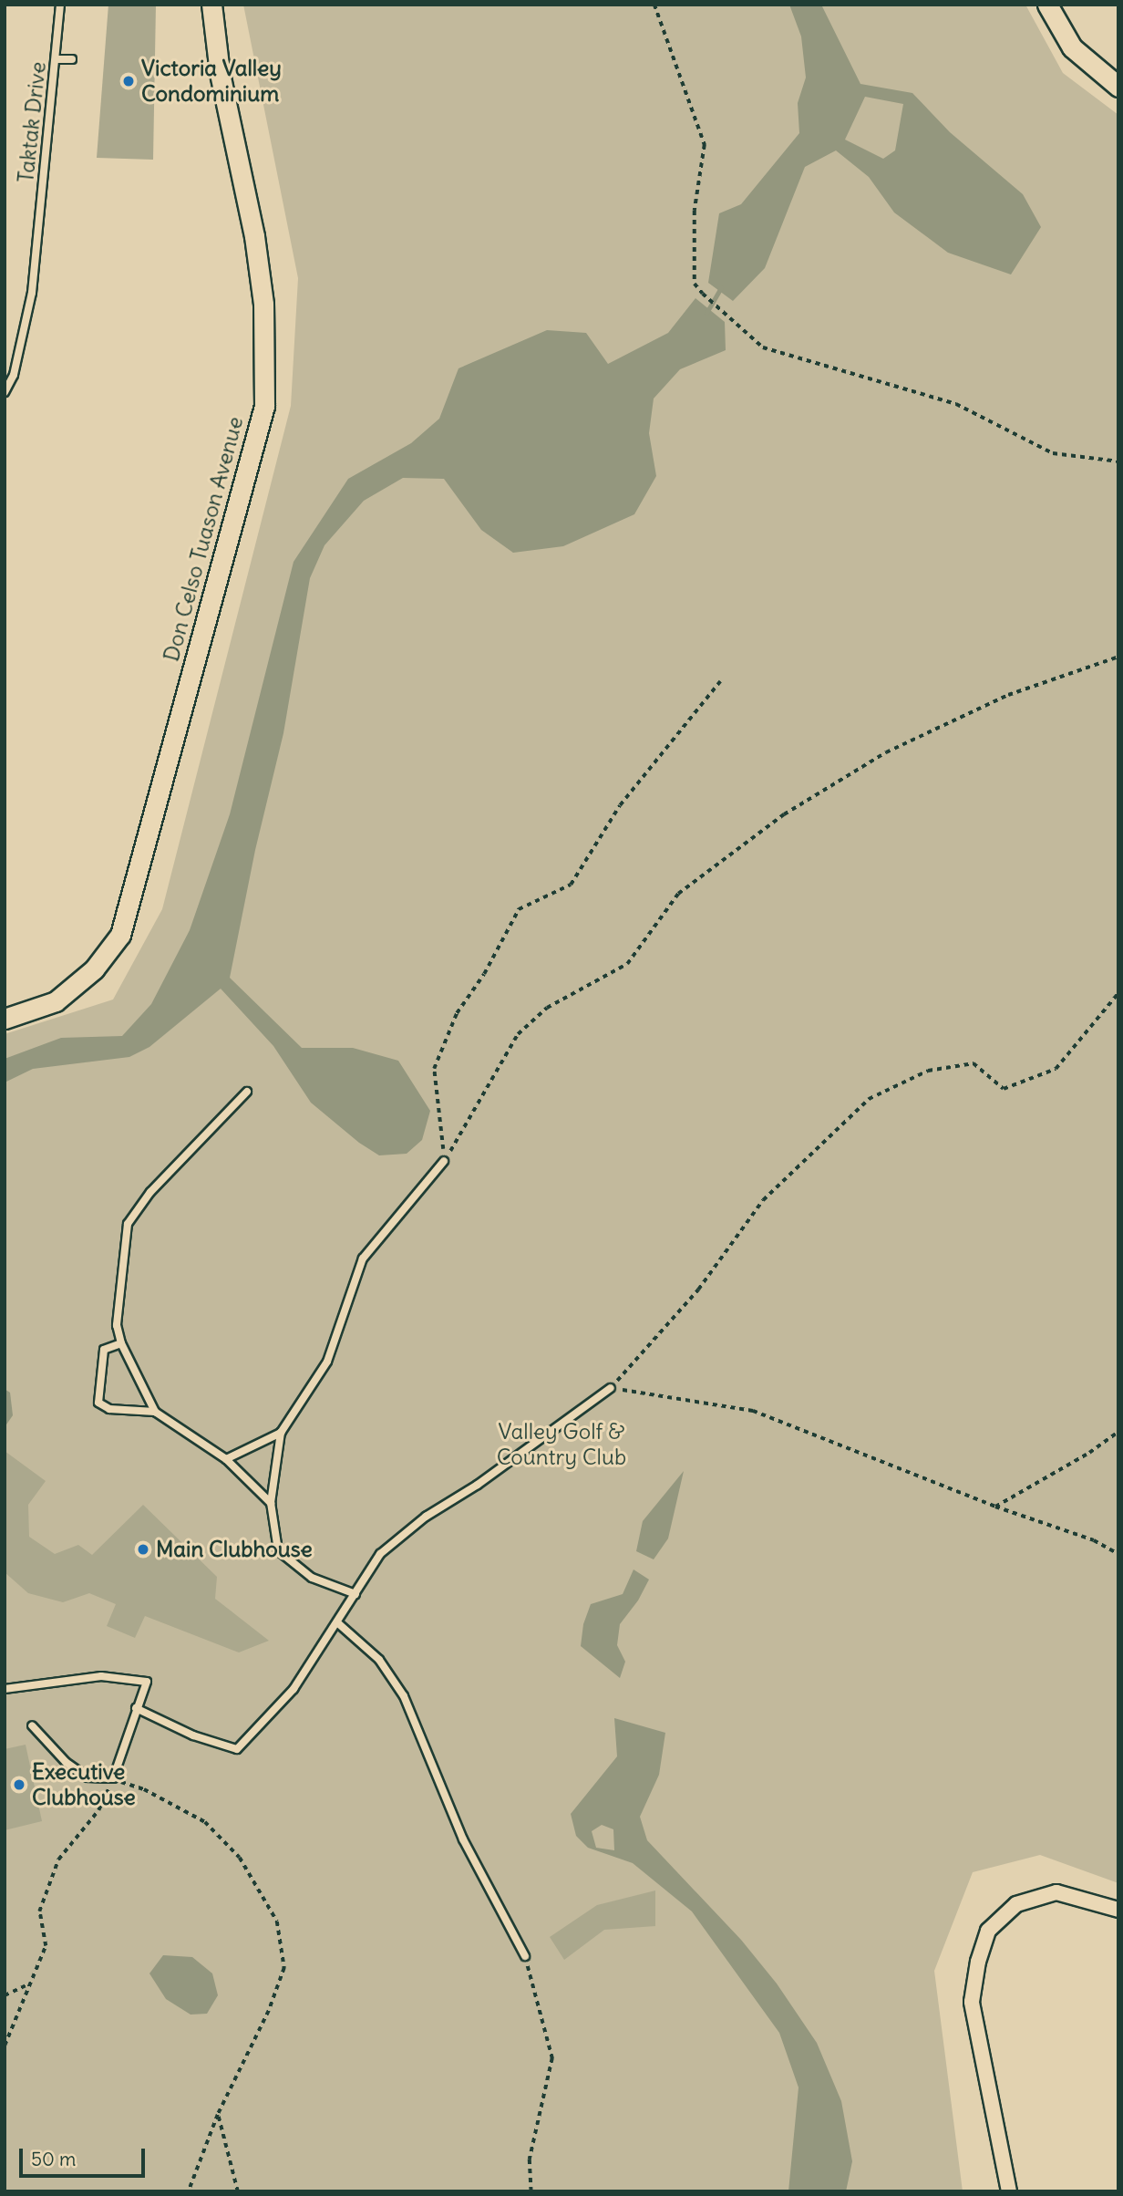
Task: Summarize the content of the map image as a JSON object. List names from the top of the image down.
{
  "streets": {
    "street": ["Don Celso Tuason Avenue"],
    "lane": ["Taktak Drive"]
  },
  "parks": ["Valley Golf & Country Club"],
  "places": ["Victoria Valley Condominium", "Main Clubhouse", "Executive Clubhouse"],
  "scale_bar": "50 m"
}
